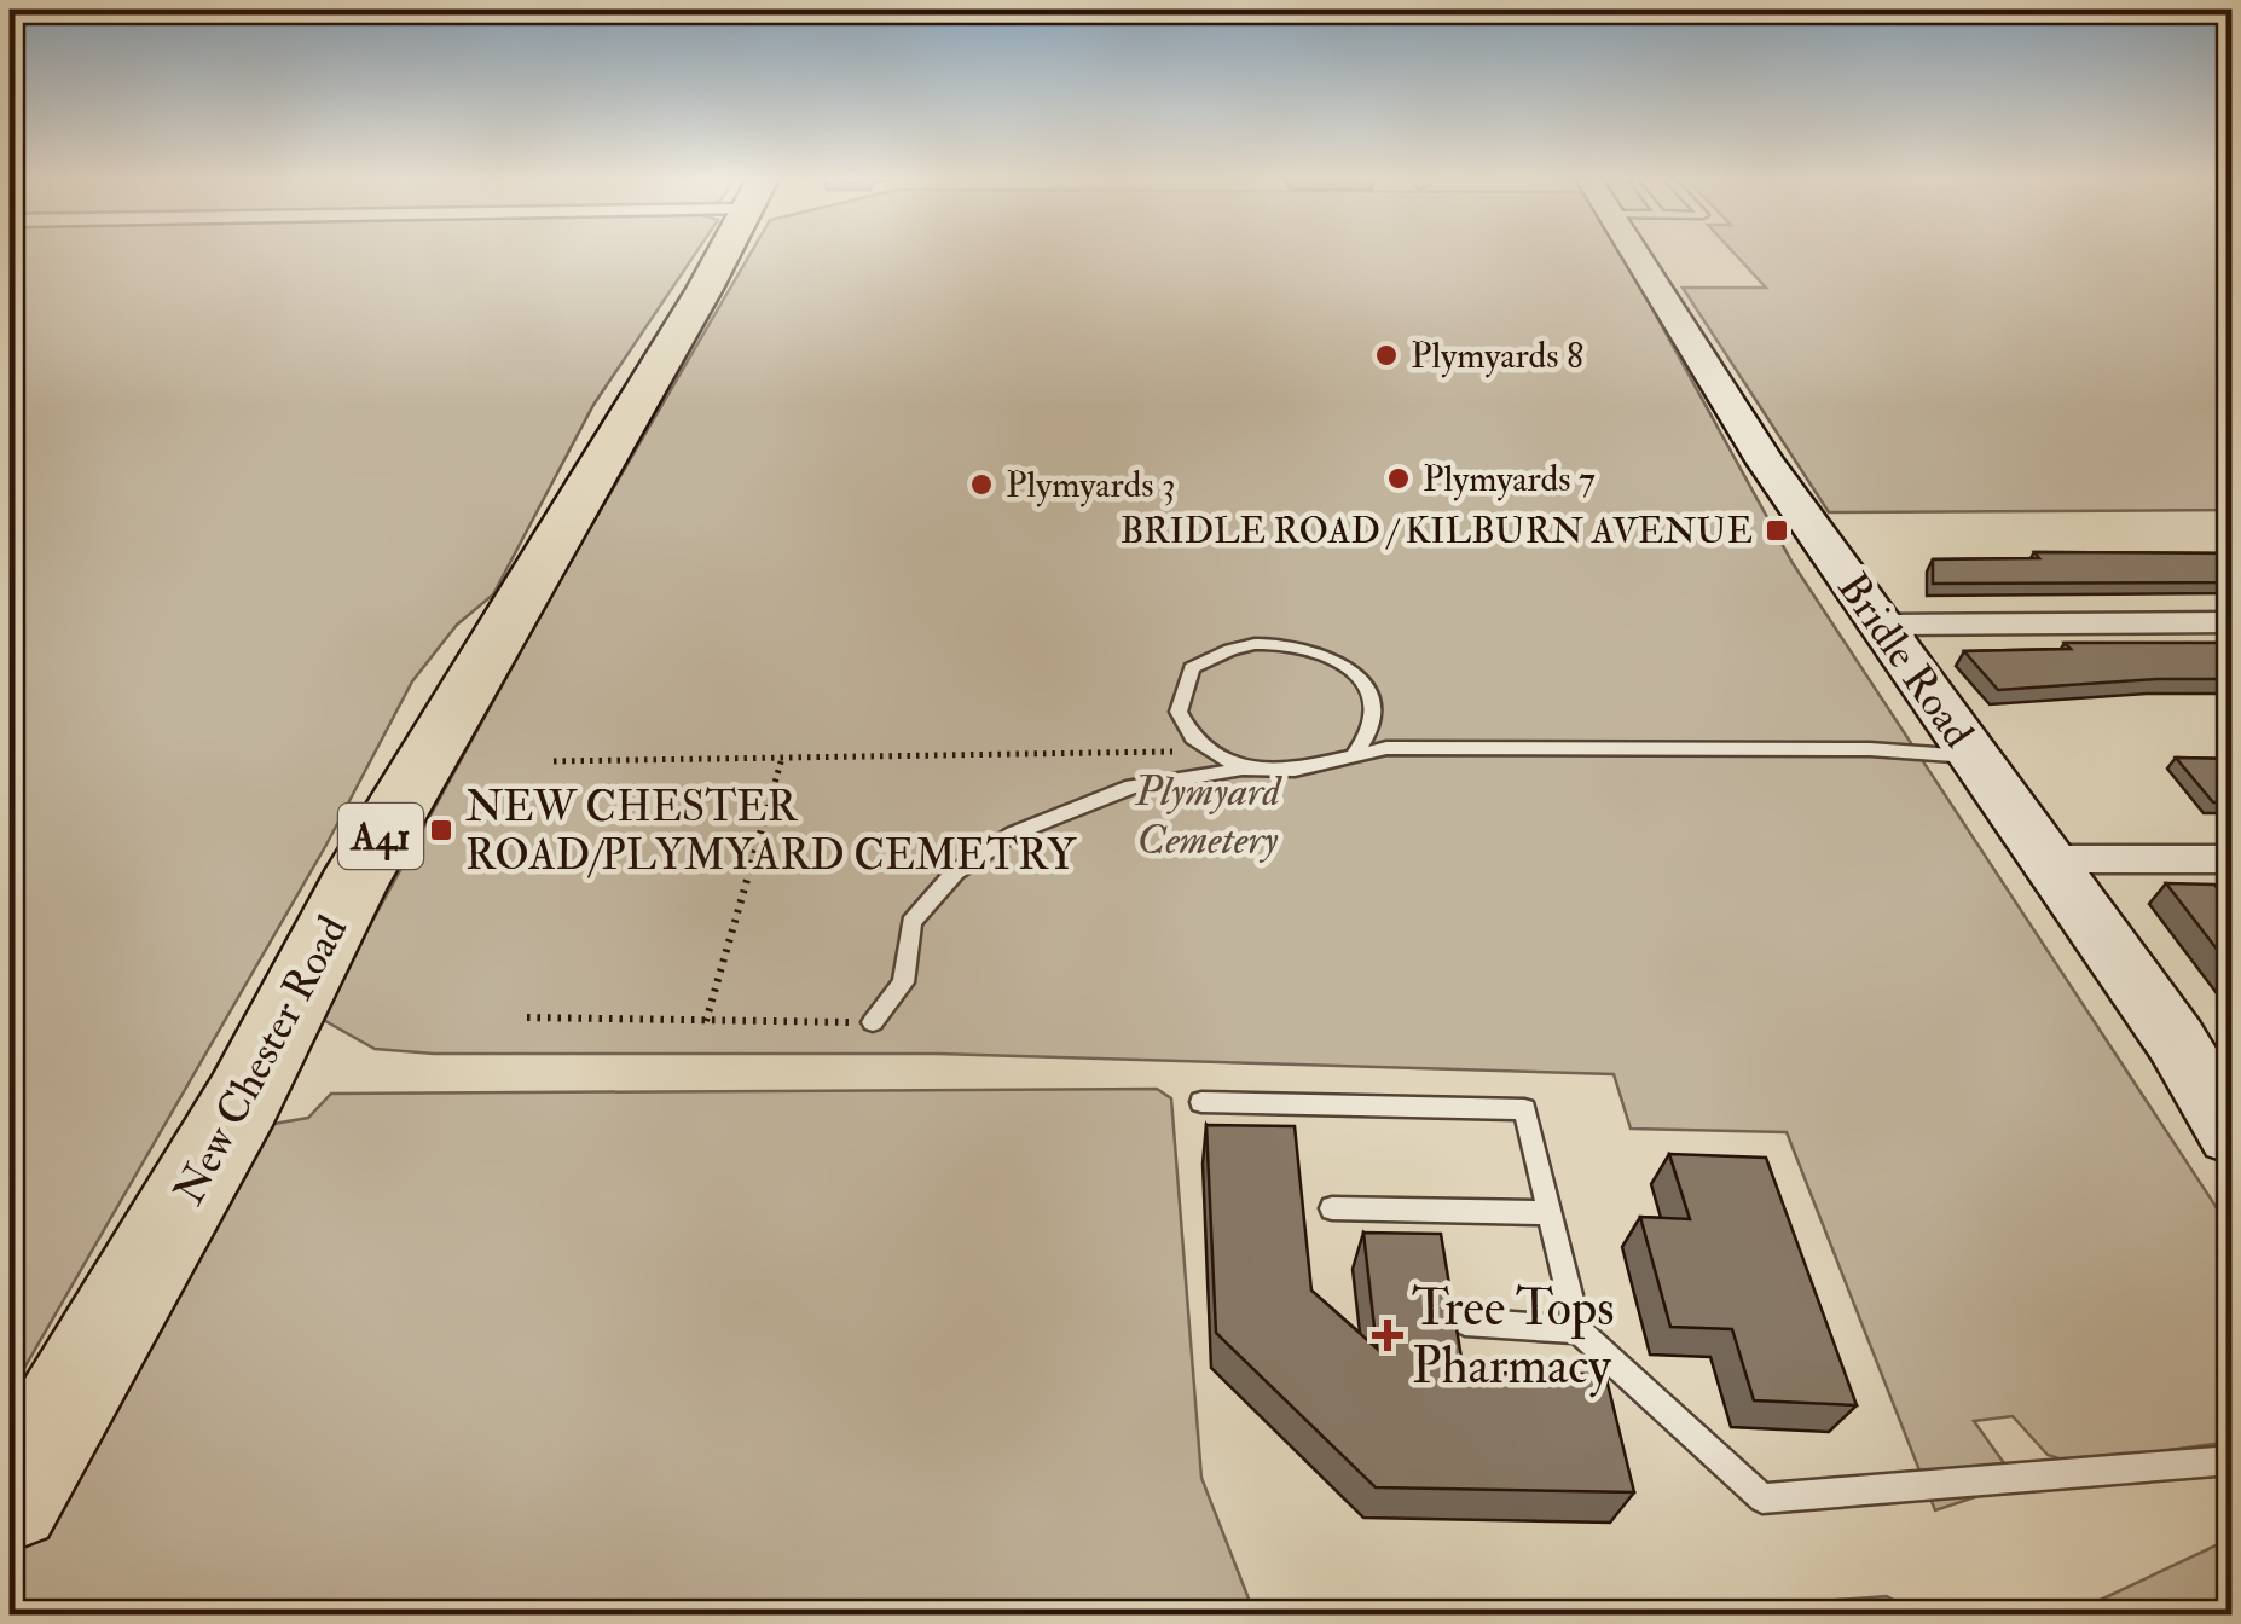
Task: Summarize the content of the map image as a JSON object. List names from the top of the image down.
{
  "streets": {
    "highway": ["A41", "New Chester Road"],
    "street": ["Bridle Road"]
  },
  "parks": ["Plymyard Cemetery"],
  "places": {
    "other": ["Plymyards 8", "Plymyards 7", "Plymyards 3"],
    "transit": ["BRIDLE ROAD / KILBURN AVENUE", "NEW CHESTER ROAD/PLYMYARD CEMETRY"],
    "health": ["Tree Tops Pharmacy"]
  }
}
